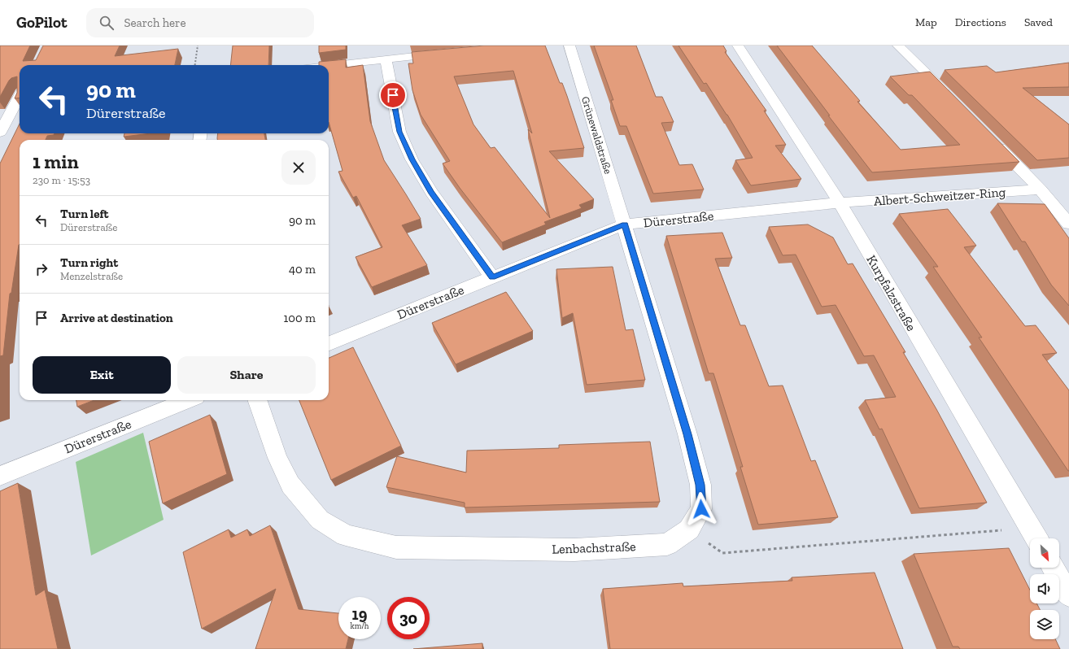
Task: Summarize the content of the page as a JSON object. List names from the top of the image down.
{
  "streets": {
    "street": [
      "Grünewaldstraße",
      "Albert-Schweitzer-Ring",
      "Dürerstraße",
      "Kurpfalzstraße",
      "Lenbachstraße"
    ]
  },
  "crossings": [
    ["Grünewaldstraße", "Dürerstraße"],
    ["Grünewaldstraße", "Lenbachstraße"],
    ["Albert-Schweitzer-Ring", "Dürerstraße"],
    ["Albert-Schweitzer-Ring", "Kurpfalzstraße"],
    ["Dürerstraße", "Kurpfalzstraße"],
    ["Dürerstraße", "Lenbachstraße"]
  ],
  "north": "bottom right",
  "page": {
    "header": "GoPilot",
    "search": "Search here",
    "nav": ["Map", "Directions", "Saved"],
    "turn": ["90 m", "Dürerstraße"],
    "heading": ["1 min", "230 m · 15:53"],
    "list": [
      {
        "name": "Turn left",
        "note": "Dürerstraße",
        "value": "90 m"
      },
      {
        "name": "Turn right",
        "note": "Menzelstraße",
        "value": "40 m"
      },
      {
        "name": "Arrive at destination",
        "value": "100 m"
      }
    ],
    "buttons": ["Exit", "Share"],
    "speed": "19 km/h",
    "limit": "30"
  }
}
